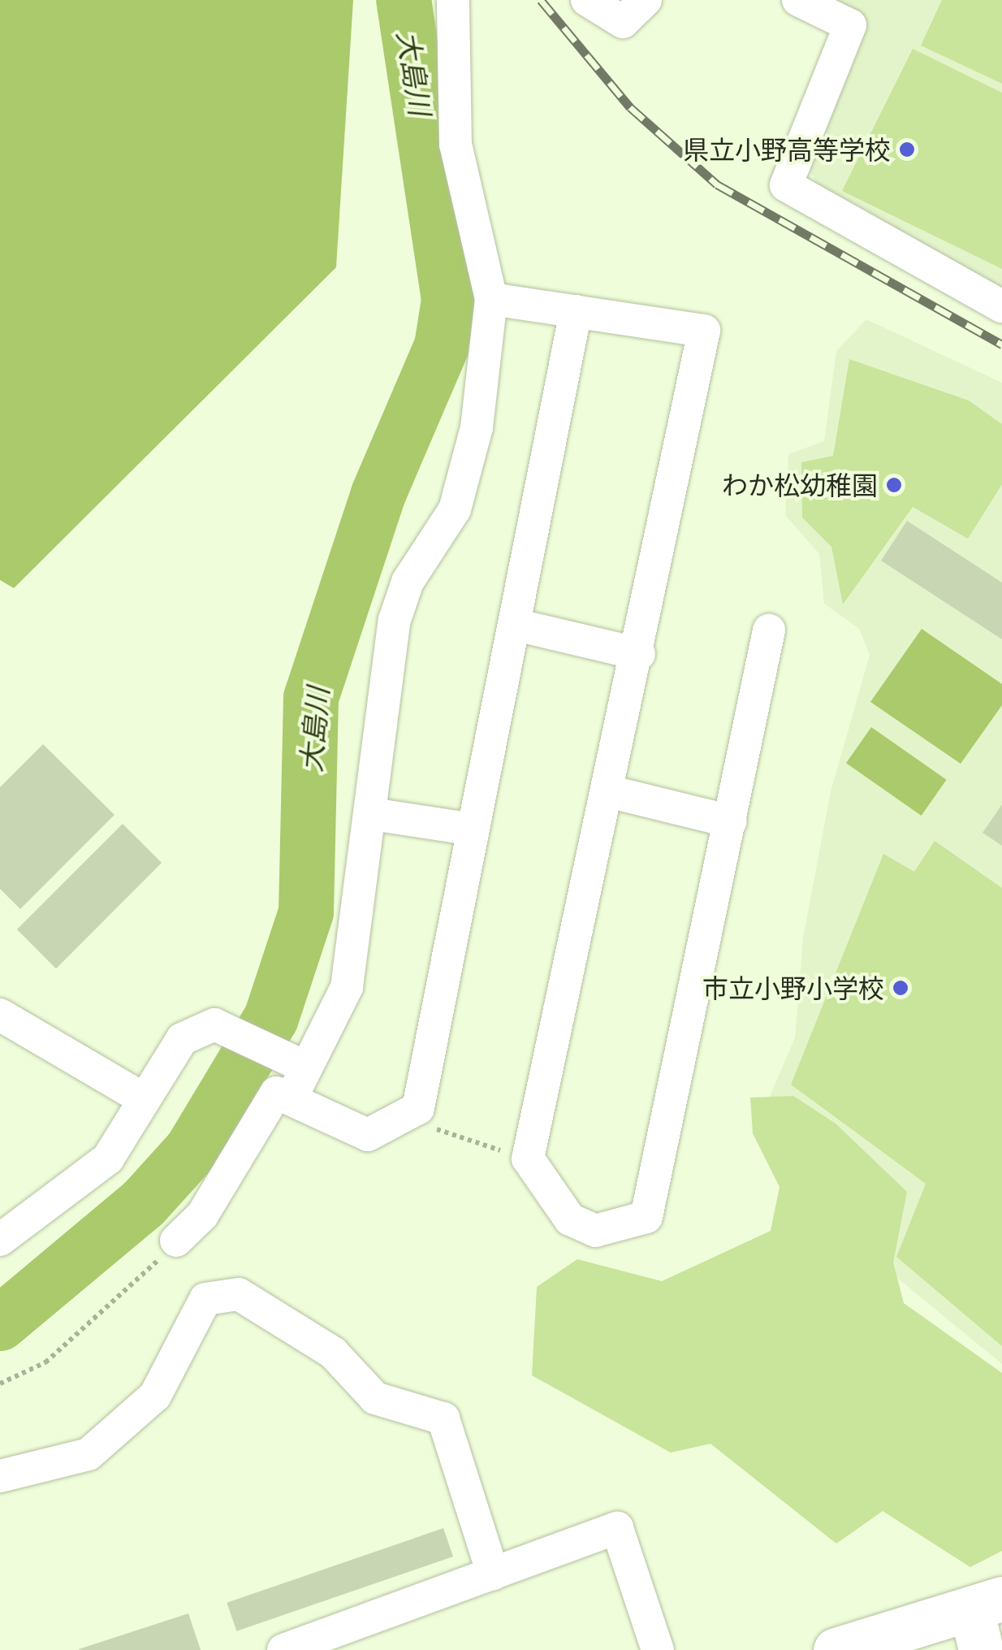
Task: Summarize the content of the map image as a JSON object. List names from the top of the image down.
{
  "water": ["大島川"],
  "places": ["県立小野高等学校", "わか松幼稚園", "市立小野小学校"]
}
